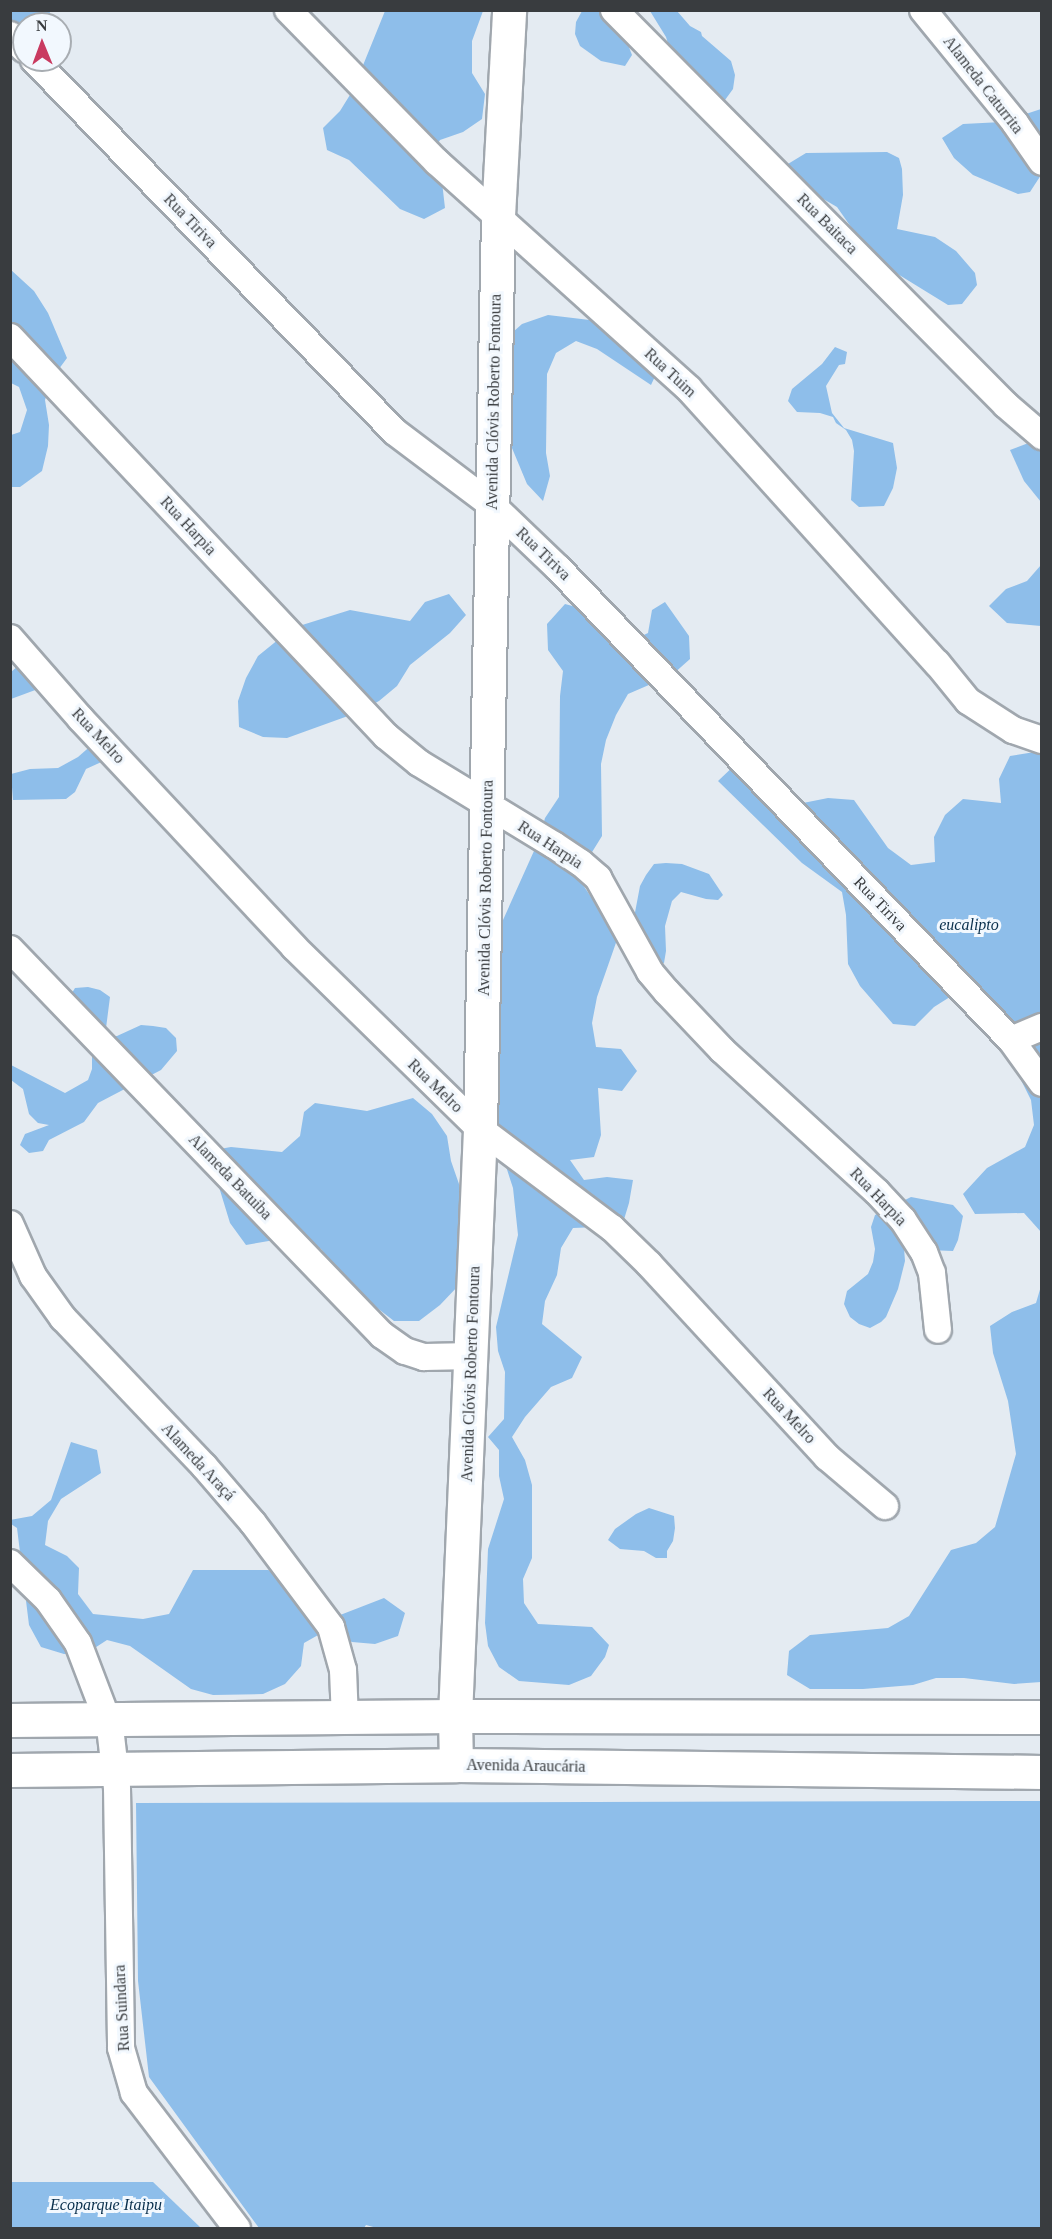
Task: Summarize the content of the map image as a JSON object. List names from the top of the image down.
{
  "streets": {
    "street": [
      "Alameda Caturrita",
      "Rua Tiriva",
      "Rua Baitaca",
      "Rua Tuim",
      "Avenida Clóvis Roberto Fontoura",
      "Rua Harpia",
      "Rua Melro",
      "Alameda Batuiba",
      "Alameda Araçá",
      "Avenida Araucária",
      "Rua Suindara"
    ]
  },
  "crossings": [
    ["Rua Tiriva", "Avenida Clóvis Roberto Fontoura"],
    ["Rua Tuim", "Avenida Clóvis Roberto Fontoura"],
    ["Avenida Clóvis Roberto Fontoura", "Rua Harpia"],
    ["Avenida Clóvis Roberto Fontoura", "Rua Melro"],
    ["Avenida Clóvis Roberto Fontoura", "Alameda Batuiba"],
    ["Avenida Clóvis Roberto Fontoura", "Avenida Araucária"],
    ["Avenida Araucária", "Rua Suindara"]
  ],
  "parks": ["eucalipto", "Ecoparque Itaipu"],
  "north": "top"
}
